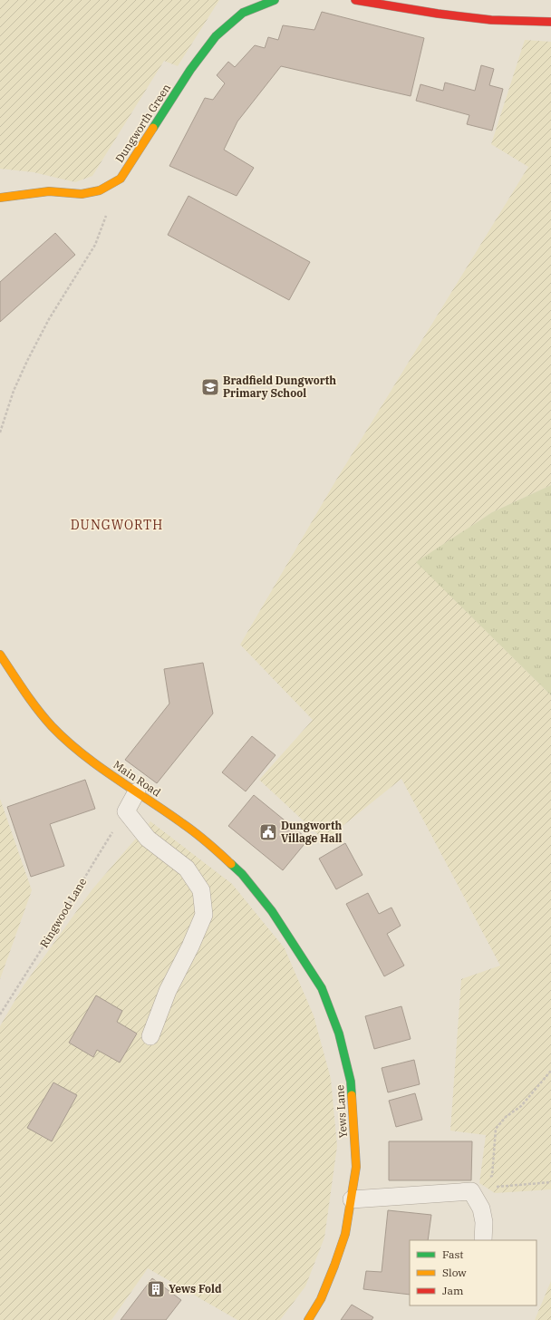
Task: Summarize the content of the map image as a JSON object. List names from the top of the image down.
{
  "streets": {
    "main road": ["Dungworth Green", "Main Road", "Yews Lane"],
    "path": ["Ringwood Lane"]
  },
  "crossings": [
    ["Main Road", "Yews Lane"]
  ],
  "districts": ["DUNGWORTH"],
  "places": {
    "school or university": ["Bradfield Dungworth Primary School"],
    "public building": ["Dungworth Village Hall"],
    "building": ["Yews Fold"]
  },
  "legend": ["Fast", "Slow", "Jam"]
}
